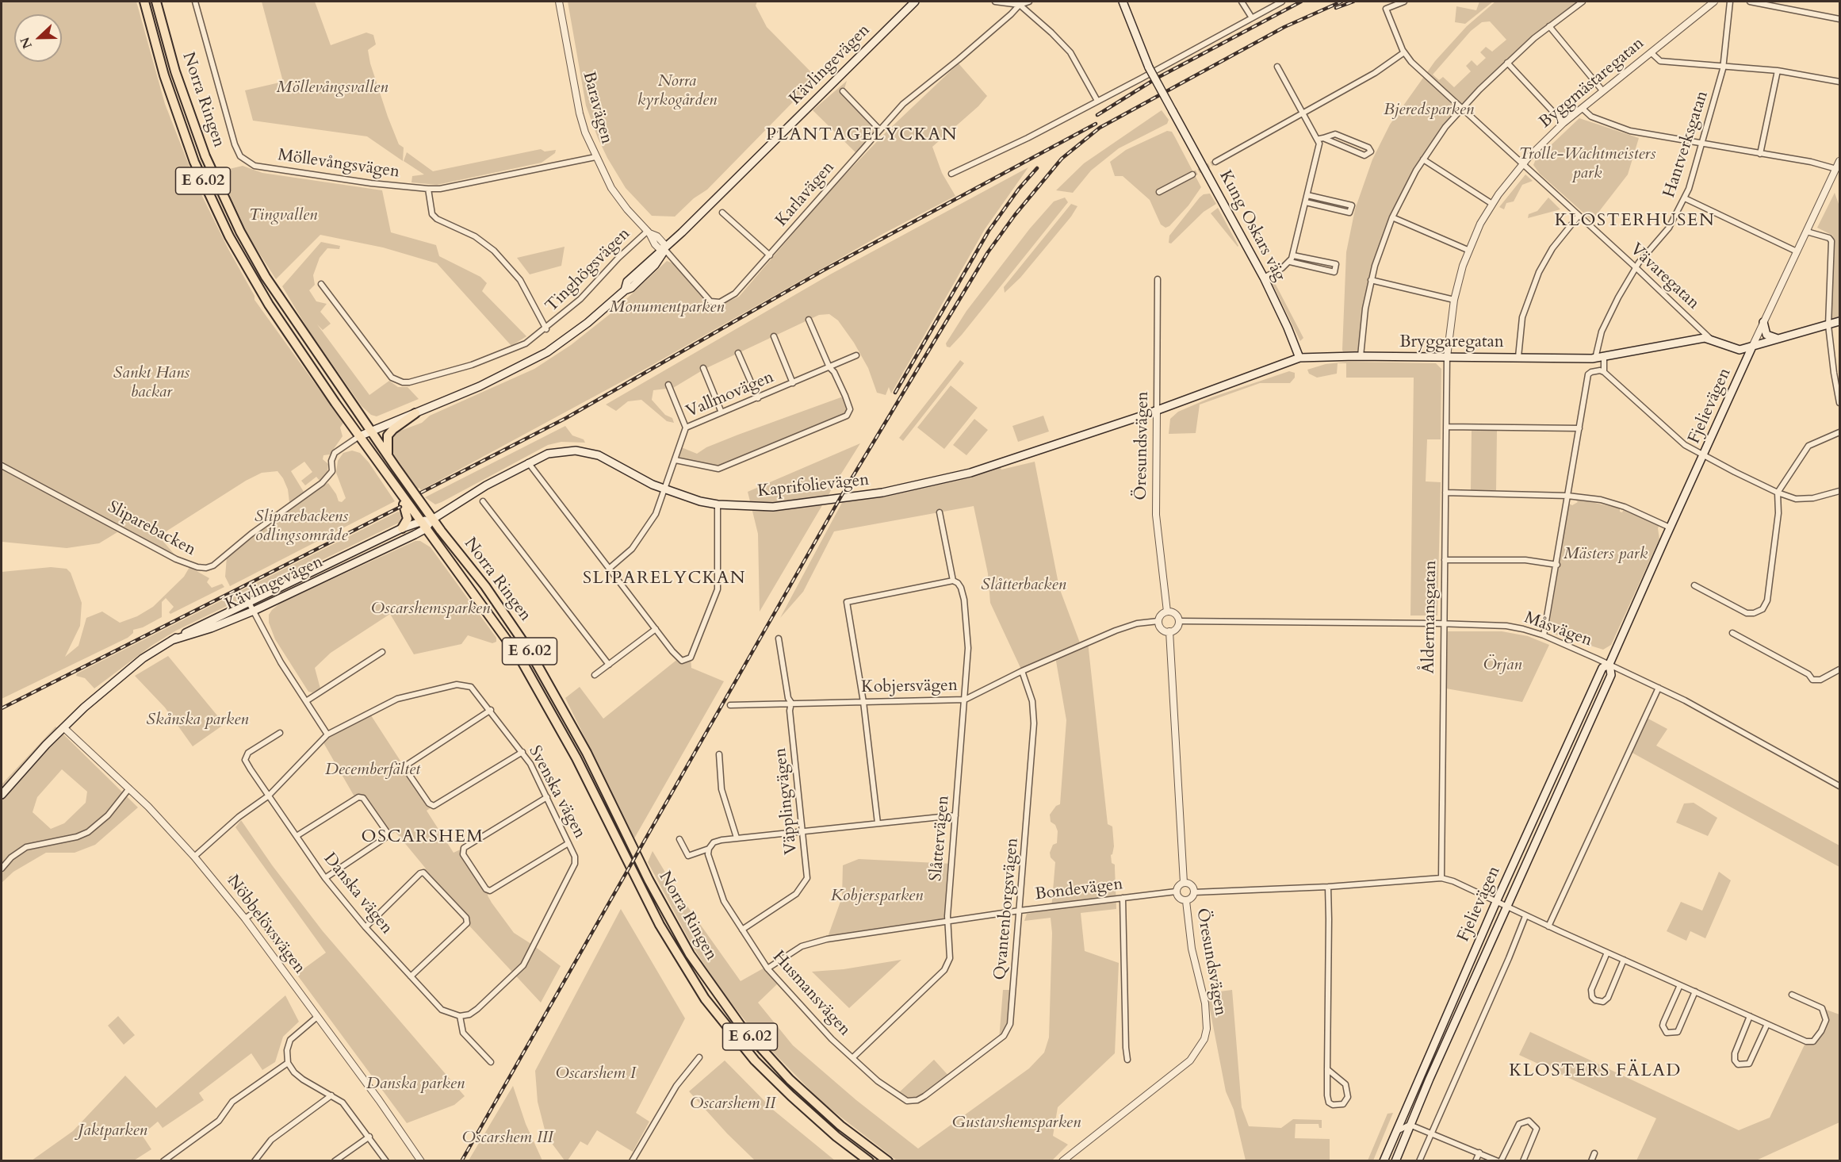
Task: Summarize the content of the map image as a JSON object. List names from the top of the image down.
{
  "streets": {
    "main road": [
      "Kävlingevägen",
      "Norra Ringen",
      "E 6.02",
      "Kung Oskars väg",
      "Bryggaregatan",
      "Fjelievägen",
      "Kaprifolievägen"
    ],
    "street": [
      "Byggmästaregatan",
      "Baravägen",
      "Hantverksgatan",
      "Möllevångsvägen",
      "Karlavägen",
      "Tinghögsvägen",
      "Vävaregatan",
      "Vallmovägen",
      "Öresundsvägen",
      "Sliparebacken",
      "Åldermansgatan",
      "Måsvägen",
      "Kobjersvägen",
      "Svenska vägen",
      "Väpplingvägen",
      "Slåttervägen",
      "Bondevägen",
      "Danska vägen",
      "Qvantenborgsvägen",
      "Nöbbelövsvägen",
      "Husmansvägen"
    ]
  },
  "crossings": [
    ["Kävlingevägen", "Norra Ringen"],
    ["Kävlingevägen", "Baravägen"],
    ["Kävlingevägen", "Karlavägen"],
    ["Kävlingevägen", "Kaprifolievägen"],
    ["Kävlingevägen", "Sliparebacken"],
    ["Kävlingevägen", "Nöbbelövsvägen"],
    ["Byggmästaregatan", "Vävaregatan"],
    ["Byggmästaregatan", "Bryggaregatan"],
    ["Byggmästaregatan", "Åldermansgatan"],
    ["Norra Ringen", "Kaprifolievägen"],
    ["Norra Ringen", "Sliparebacken"],
    ["Baravägen", "Möllevångsvägen"],
    ["Baravägen", "Karlavägen"],
    ["Baravägen", "Tinghögsvägen"],
    ["Hantverksgatan", "Vävaregatan"],
    ["Hantverksgatan", "Bryggaregatan"],
    ["Kung Oskars väg", "Bryggaregatan"],
    ["Vävaregatan", "Bryggaregatan"],
    ["Bryggaregatan", "Fjelievägen"],
    ["Bryggaregatan", "Öresundsvägen"],
    ["Bryggaregatan", "Kaprifolievägen"],
    ["Bryggaregatan", "Åldermansgatan"],
    ["Vallmovägen", "Kaprifolievägen"],
    ["Fjelievägen", "Måsvägen"],
    ["Öresundsvägen", "Kaprifolievägen"],
    ["Öresundsvägen", "Måsvägen"],
    ["Öresundsvägen", "Kobjersvägen"],
    ["Öresundsvägen", "Bondevägen"],
    ["Åldermansgatan", "Måsvägen"],
    ["Måsvägen", "Kobjersvägen"],
    ["Kobjersvägen", "Väpplingvägen"],
    ["Kobjersvägen", "Slåttervägen"],
    ["Kobjersvägen", "Qvantenborgsvägen"],
    ["Svenska vägen", "Danska vägen"],
    ["Svenska vägen", "Nöbbelövsvägen"],
    ["Väpplingvägen", "Husmansvägen"],
    ["Slåttervägen", "Bondevägen"],
    ["Slåttervägen", "Husmansvägen"],
    ["Bondevägen", "Qvantenborgsvägen"],
    ["Bondevägen", "Husmansvägen"],
    ["Qvantenborgsvägen", "Husmansvägen"]
  ],
  "districts": [
    "PLANTAGELYCKAN",
    "KLOSTERHUSEN",
    "SLIPARELYCKAN",
    "OSCARSHEM",
    "KLOSTERS FÄLAD"
  ],
  "parks": [
    "Norra kyrkogården",
    "Möllevångsvallen",
    "Bjeredsparken",
    "Trolle-Wachtmeisters park",
    "Tingvallen",
    "Monumentparken",
    "Sankt Hans backar",
    "Sliparebackens odlingsområde",
    "Mästers park",
    "Slåtterbacken",
    "Oscarshemsparken",
    "Örjan",
    "Skånska parken",
    "Decemberfältet",
    "Kobjersparken",
    "Oscarshem I",
    "Danska parken",
    "Oscarshem II",
    "Gustavshemsparken",
    "Jaktparken",
    "Oscarshem III"
  ],
  "north": "left"
}
